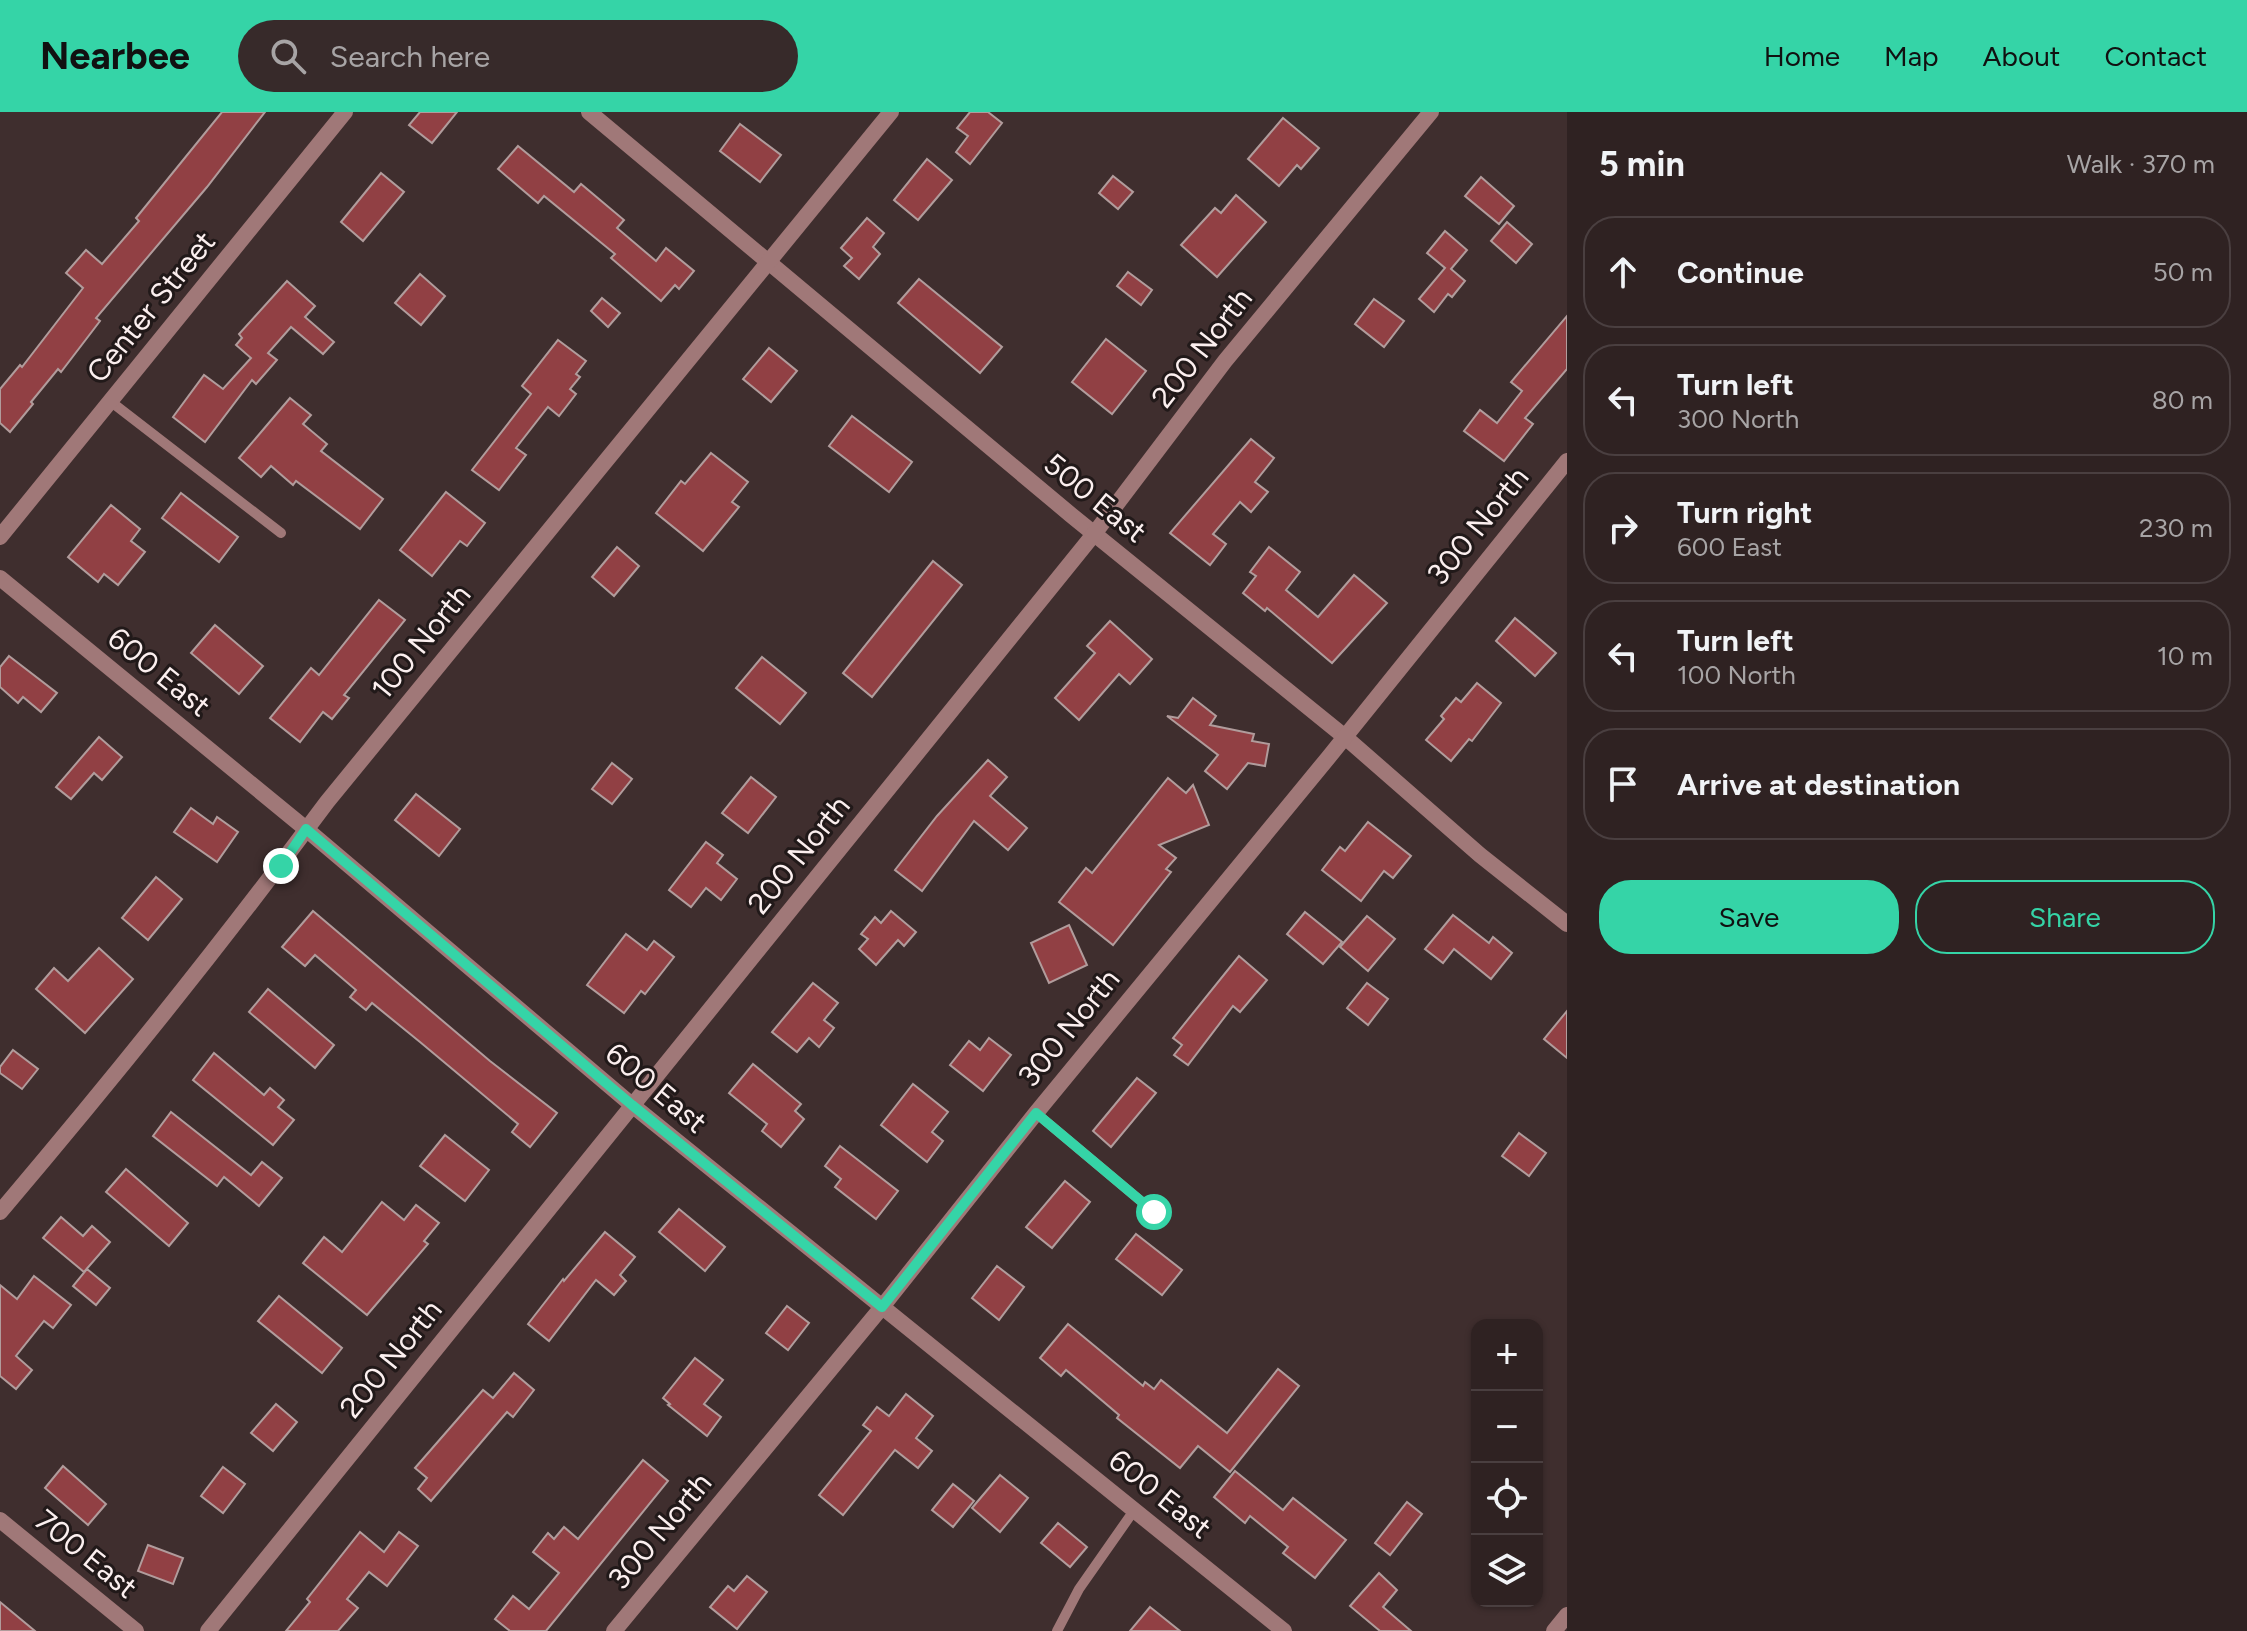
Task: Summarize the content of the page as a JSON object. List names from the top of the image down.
{
  "streets": {
    "street": [
      "Center Street",
      "200 North",
      "500 East",
      "300 North",
      "100 North",
      "600 East",
      "700 East"
    ]
  },
  "crossings": [
    ["200 North", "500 East"],
    ["200 North", "600 East"],
    ["500 East", "300 North"],
    ["500 East", "100 North"],
    ["300 North", "600 East"],
    ["100 North", "600 East"]
  ],
  "page": {
    "header": "Nearbee",
    "search": "Search here",
    "nav": [
      "Home",
      "Map",
      "About",
      "Contact"
    ],
    "heading": ["5 min", "Walk · 370 m"],
    "list": [
      ["Continue", "50 m"],
      ["Turn left", "300 North", "80 m"],
      ["Turn right", "600 East", "230 m"],
      ["Turn left", "100 North", "10 m"],
      "Arrive at destination"
    ],
    "buttons": ["Save", "Share"],
    "map_buttons": ["+", "−"]
  }
}
